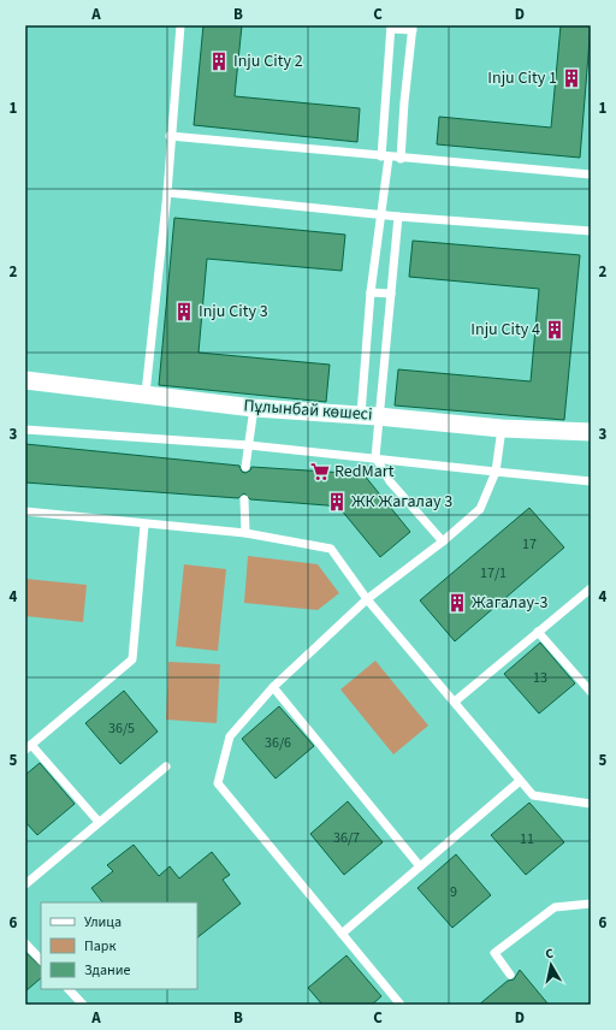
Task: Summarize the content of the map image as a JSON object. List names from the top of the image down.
{
  "streets": {
    "street": ["Пұлынбай көшесі"]
  },
  "places": {
    "building": [
      "Inju City 2",
      "Inju City 1",
      "Inju City 3",
      "Inju City 4",
      "ЖК Жагалау 3",
      "Жагалау-3"
    ],
    "supermarket": ["RedMart"]
  },
  "house_numbers": [
    "17",
    "17/1",
    "13",
    "36/5",
    "36/6",
    "36/7",
    "11",
    "9"
  ],
  "legend": ["Улица", "Парк", "Здание"],
  "north": "top",
  "grid": {
    "columns": [
      "A",
      "B",
      "C",
      "D"
    ],
    "rows": [
      "1",
      "2",
      "3",
      "4",
      "5",
      "6"
    ]
  }
}
